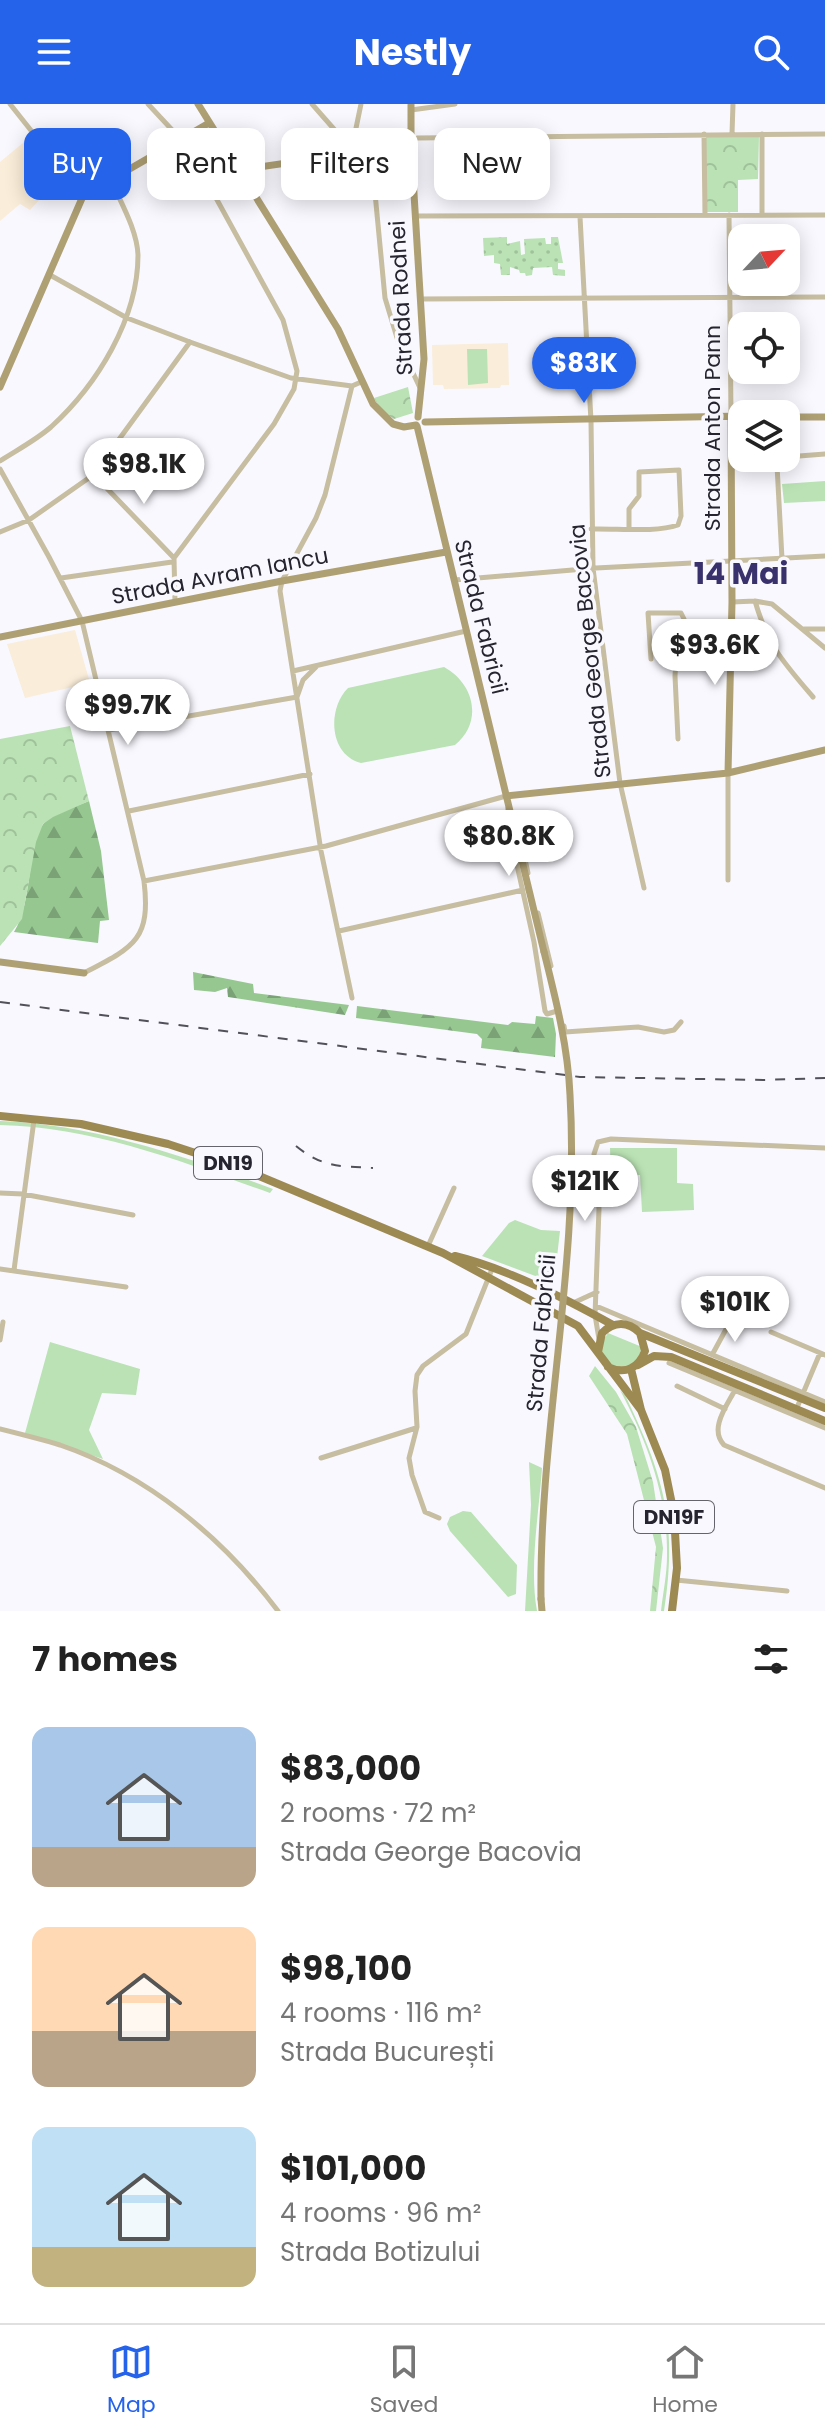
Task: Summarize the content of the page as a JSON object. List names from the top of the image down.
{
  "streets": {
    "main road": [
      "Strada Rodnei",
      "Strada Anton Pann",
      "Strada Avram Iancu",
      "Strada Fabricii",
      "DN19",
      "DN19F"
    ],
    "street": ["Strada George Bacovia"]
  },
  "crossings": [
    ["Strada Rodnei", "Strada Fabricii"],
    ["Strada Avram Iancu", "Strada Fabricii"],
    ["Strada Fabricii", "DN19"],
    ["DN19", "DN19F"]
  ],
  "districts": ["14 Mai"],
  "north": "top right",
  "page": {
    "header": "Nestly",
    "chip": [
      "Buy",
      "Rent",
      "Filters",
      "New"
    ],
    "price": [
      "$83K",
      "$98.1K",
      "$93.6K",
      "$99.7K",
      "$80.8K",
      "$121K",
      "$101K"
    ],
    "heading": "7 homes",
    "list": [
      {
        "name": "$83,000",
        "note": "2 rooms · 72 m² · Strada George Bacovia"
      },
      {
        "name": "$98,100",
        "note": "4 rooms · 116 m² · Strada București"
      },
      {
        "name": "$101,000",
        "note": "4 rooms · 96 m² · Strada Botizului"
      }
    ],
    "tabs": ["Map", "Saved", "Home"]
  }
}
